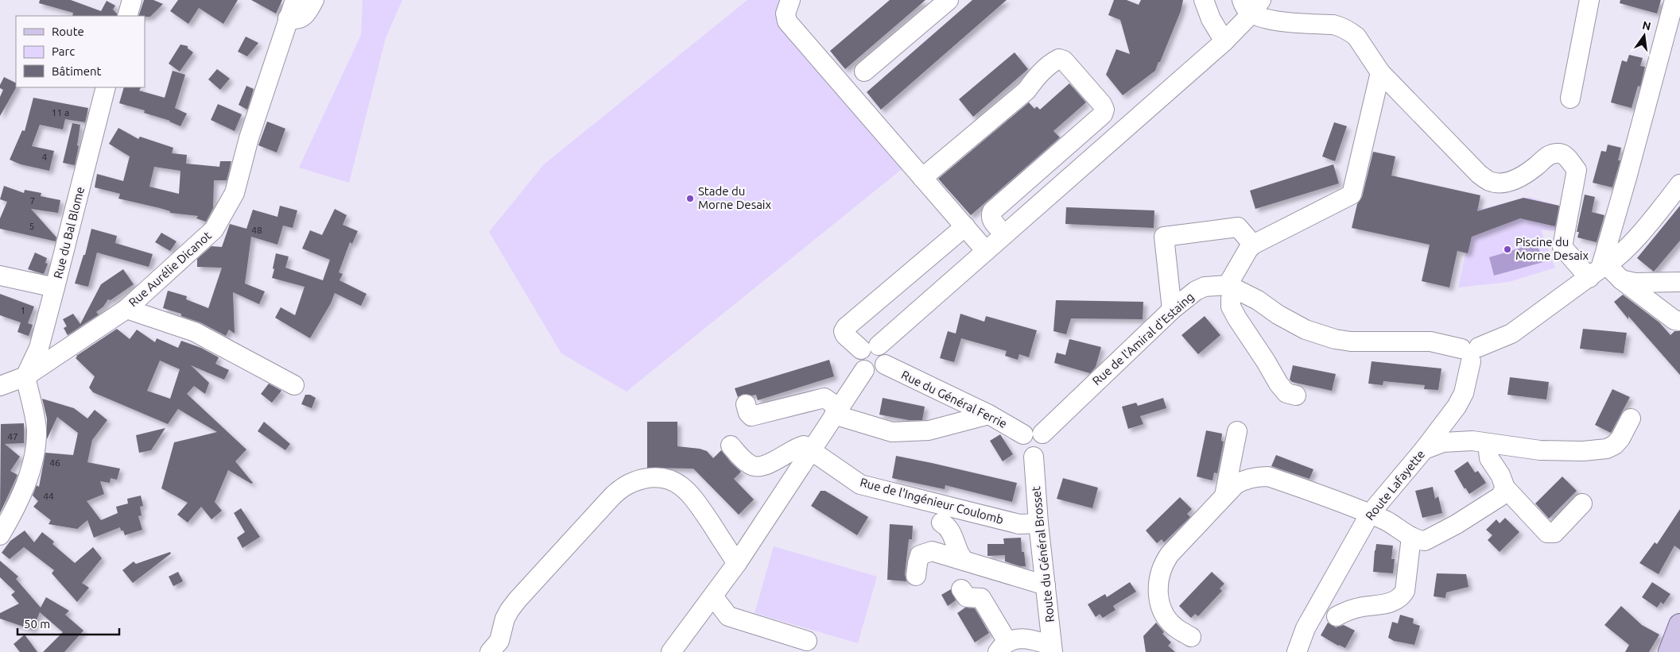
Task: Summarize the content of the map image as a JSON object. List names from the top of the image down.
{
  "streets": {
    "street": [
      "Rue du Bal Blome",
      "Rue Aurélie Dicanot",
      "Rue de l'Amiral d'Estaing",
      "Rue du Général Ferrie",
      "Route Lafayette",
      "Rue de l'Ingénieur Coulomb",
      "Route du Général Brosset"
    ]
  },
  "crossings": [
    ["Rue du Bal Blome", "Rue Aurélie Dicanot"],
    ["Rue de l'Amiral d'Estaing", "Rue du Général Ferrie"],
    ["Rue de l'Amiral d'Estaing", "Route Lafayette"],
    ["Rue de l'Amiral d'Estaing", "Route du Général Brosset"],
    ["Rue du Général Ferrie", "Route du Général Brosset"],
    ["Rue de l'Ingénieur Coulomb", "Route du Général Brosset"]
  ],
  "places": ["Stade du Morne Desaix", "Piscine du Morne Desaix"],
  "house_numbers": [
    "11 a",
    "4",
    "7",
    "5",
    "48",
    "1",
    "47",
    "46",
    "44"
  ],
  "legend": ["Route", "Parc", "Bâtiment"],
  "scale_bar": "50 m",
  "north": "top"
}
